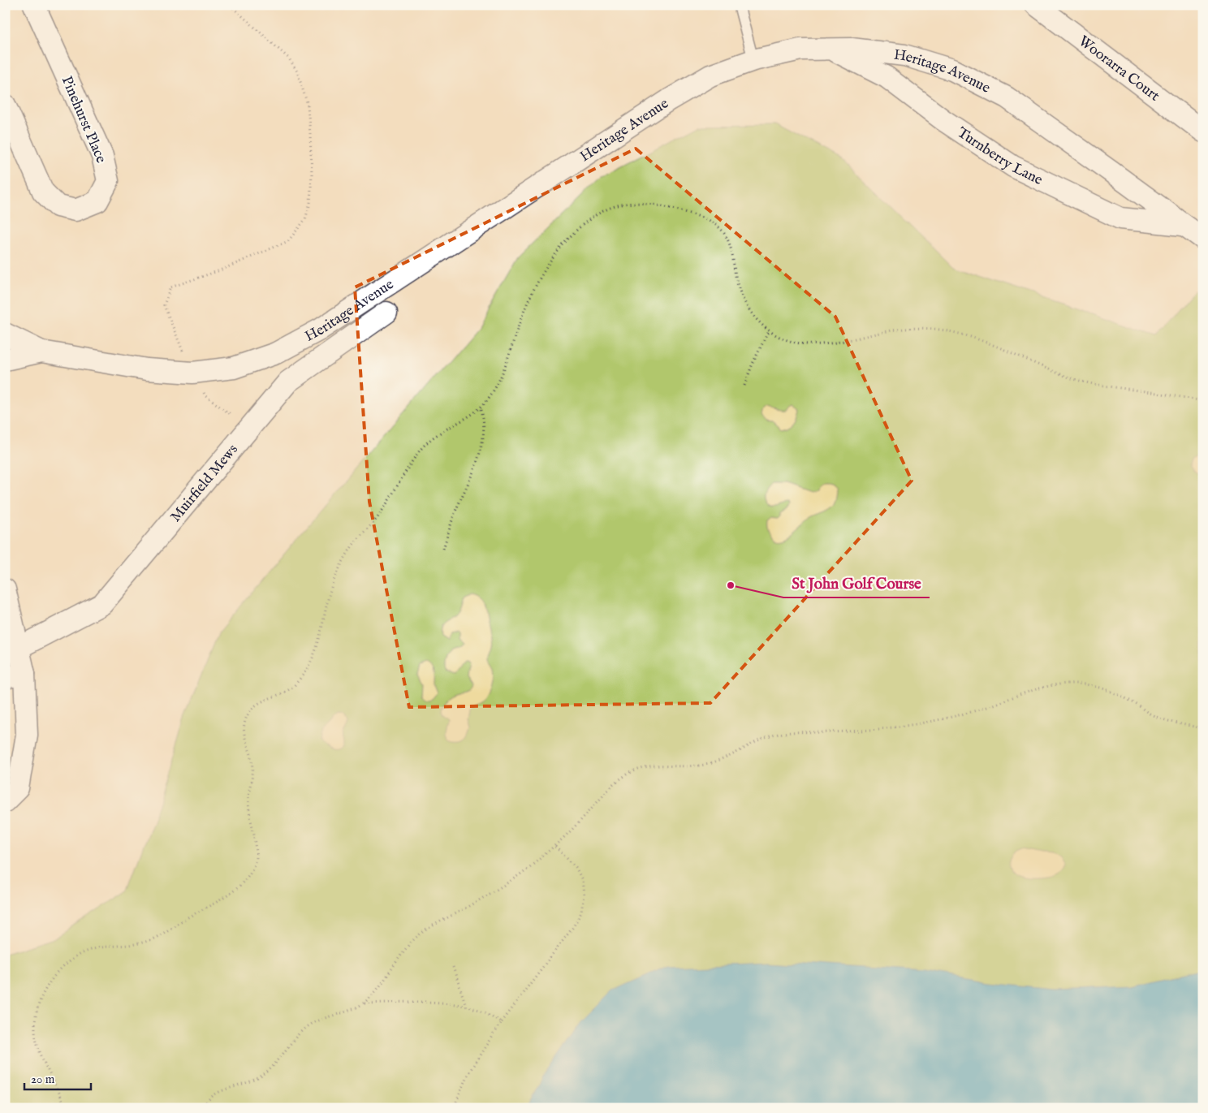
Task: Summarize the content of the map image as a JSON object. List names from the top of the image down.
{
  "streets": {
    "street": [
      "Woorarra Court",
      "Heritage Avenue",
      "Pinehurst Place",
      "Turnberry Lane",
      "Muirfield Mews"
    ]
  },
  "crossings": [
    ["Heritage Avenue", "Turnberry Lane"]
  ],
  "places": ["St John Golf Course"],
  "scale_bar": "20 m"
}
